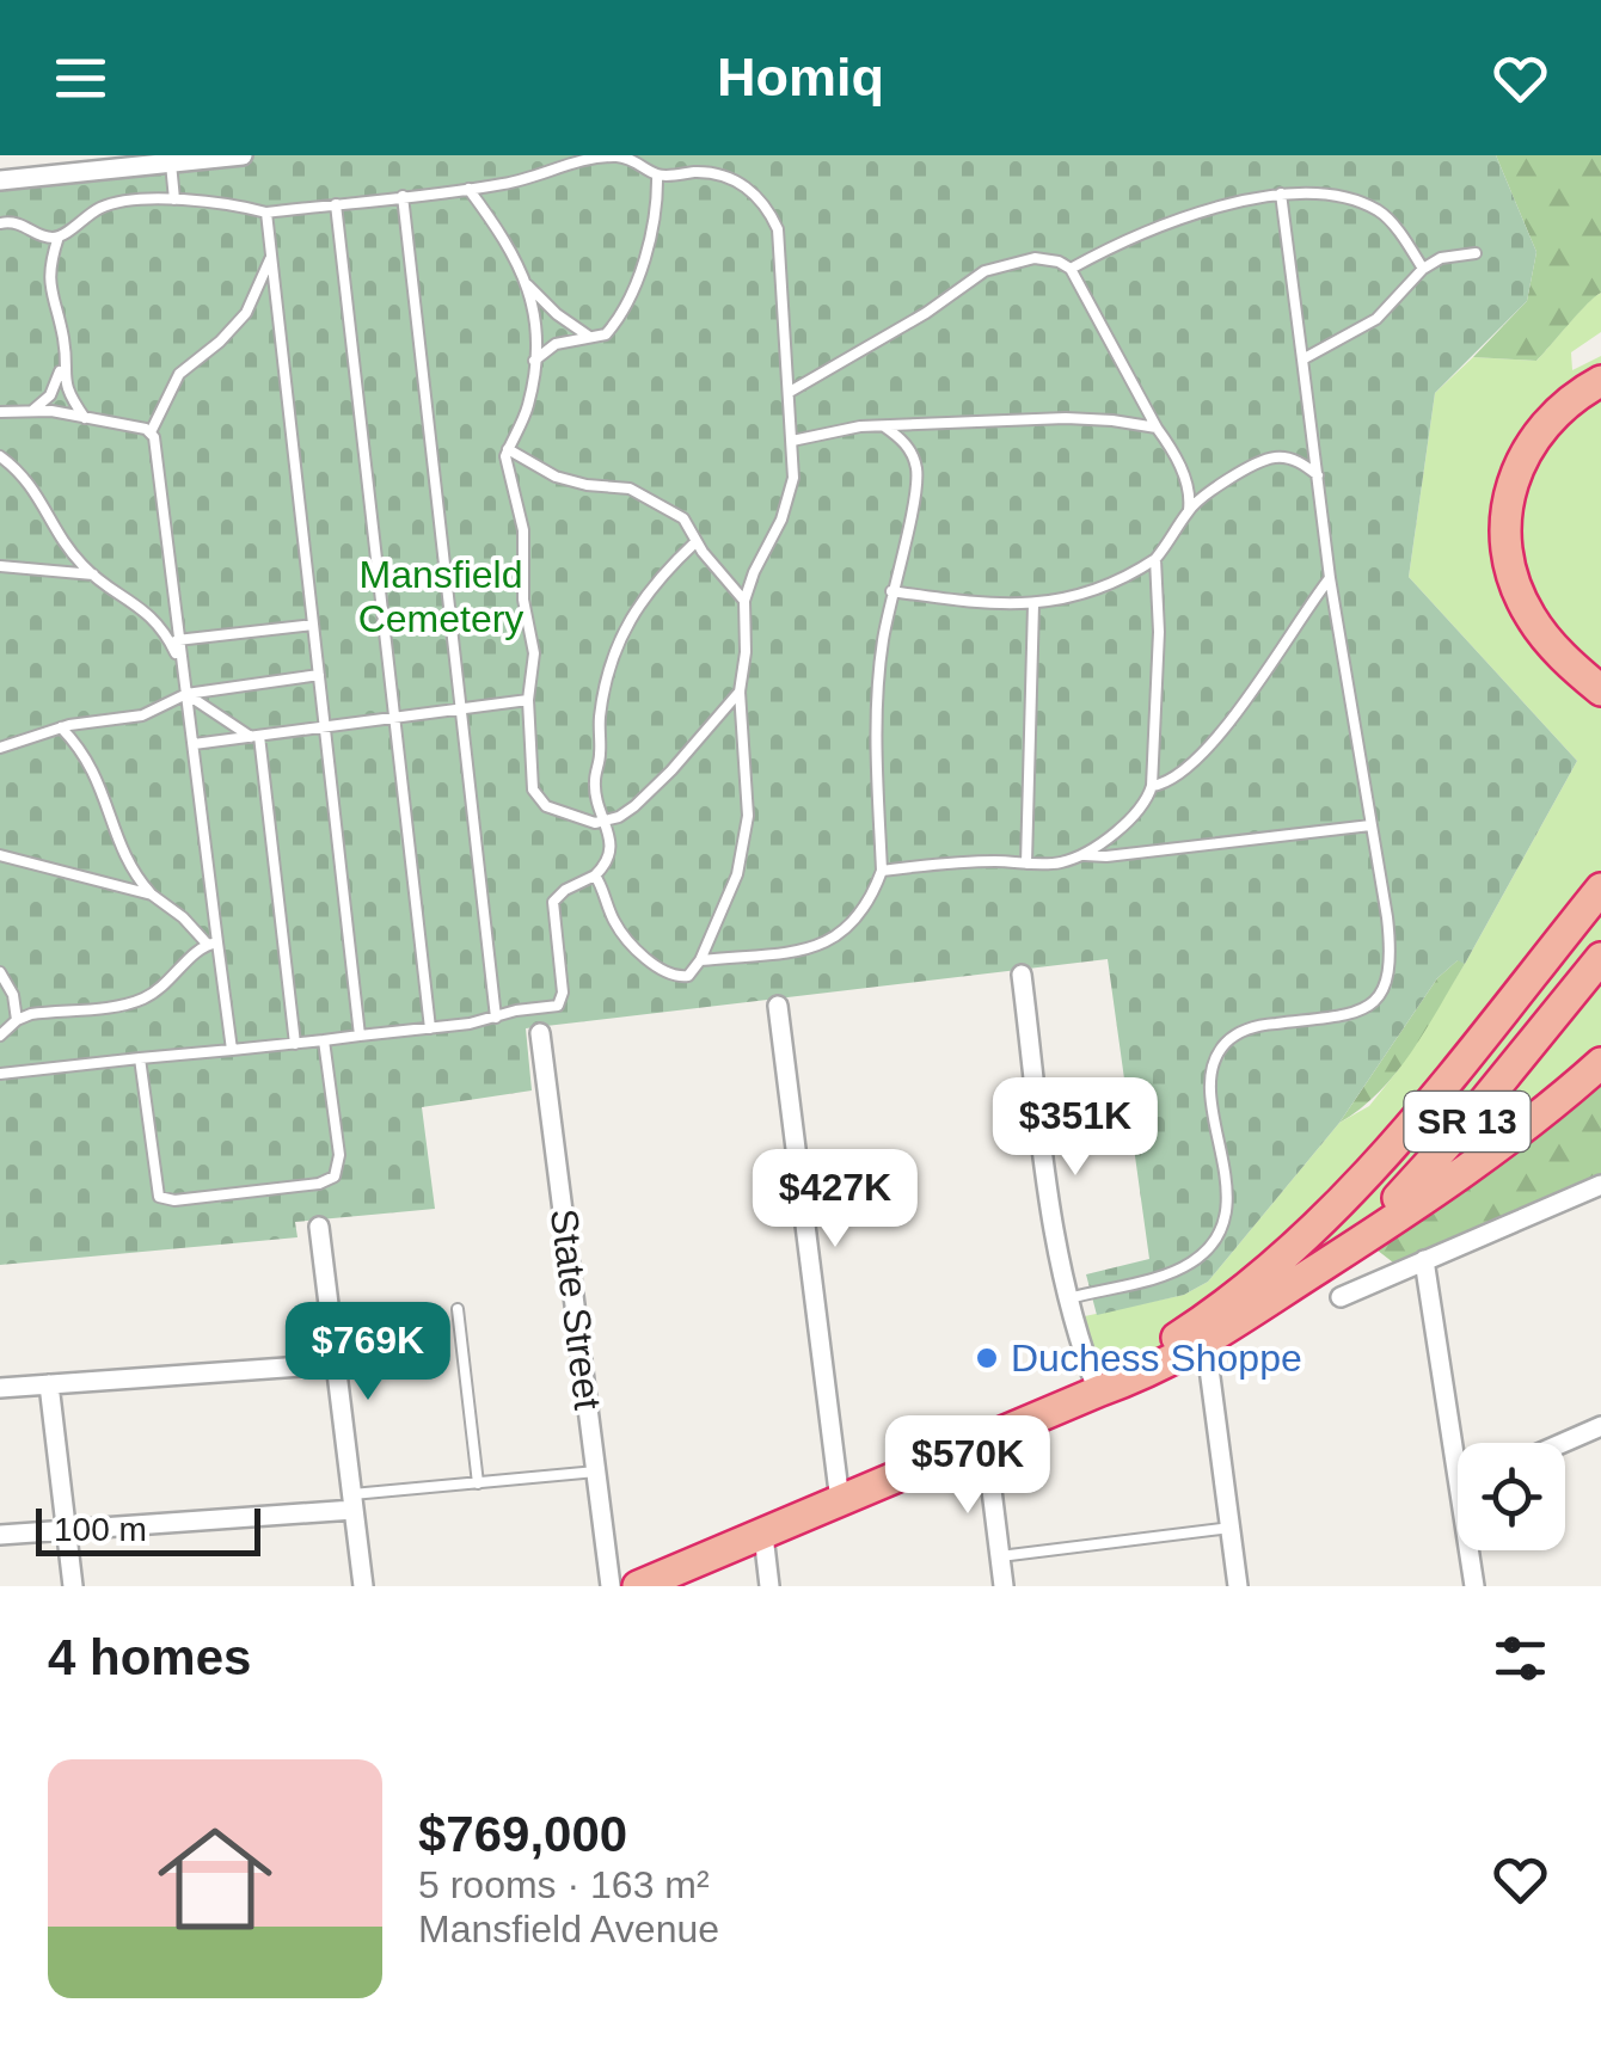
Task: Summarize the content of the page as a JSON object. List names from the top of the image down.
{
  "streets": {
    "highway": ["SR 13"],
    "street": ["State Street"]
  },
  "parks": ["Mansfield Cemetery"],
  "places": ["Duchess Shoppe"],
  "scale_bar": "100 m",
  "page": {
    "header": "Homiq",
    "price": [
      "$351K",
      "$427K",
      "$769K",
      "$570K"
    ],
    "scale": "100 m",
    "heading": "4 homes",
    "list": [
      {
        "name": "$769,000",
        "note": "5 rooms · 163 m² · Mansfield Avenue"
      }
    ]
  }
}
